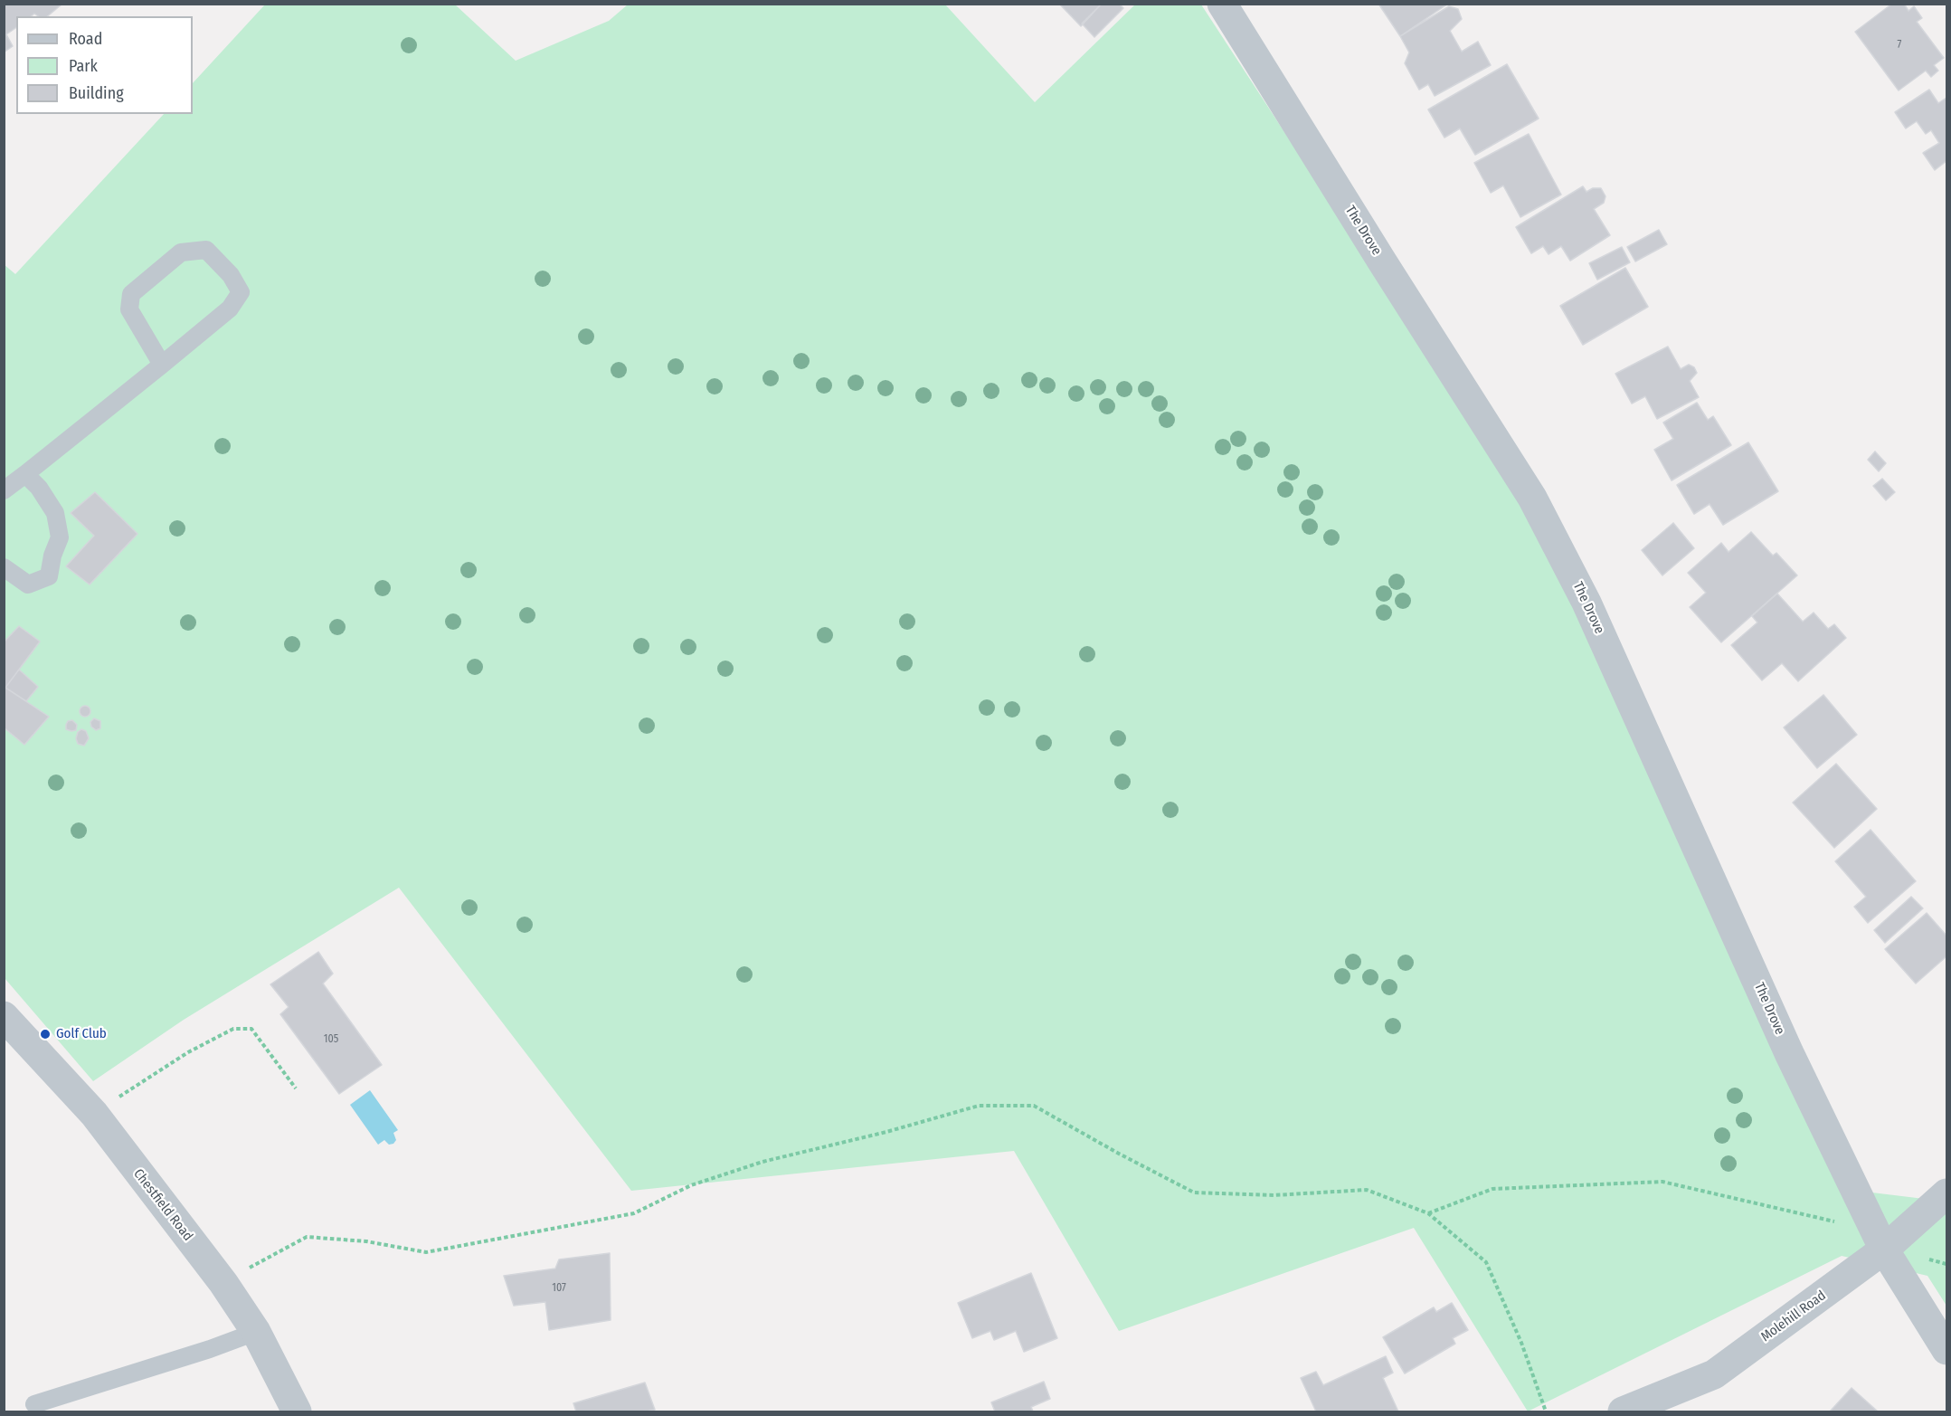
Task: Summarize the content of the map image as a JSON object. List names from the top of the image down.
{
  "streets": {
    "street": ["The Drove", "Chestfield Road", "Molehill Road"]
  },
  "crossings": [
    ["The Drove", "Molehill Road"]
  ],
  "places": ["Golf Club"],
  "house_numbers": ["7", "105", "107"],
  "legend": ["Road", "Park", "Building"]
}
